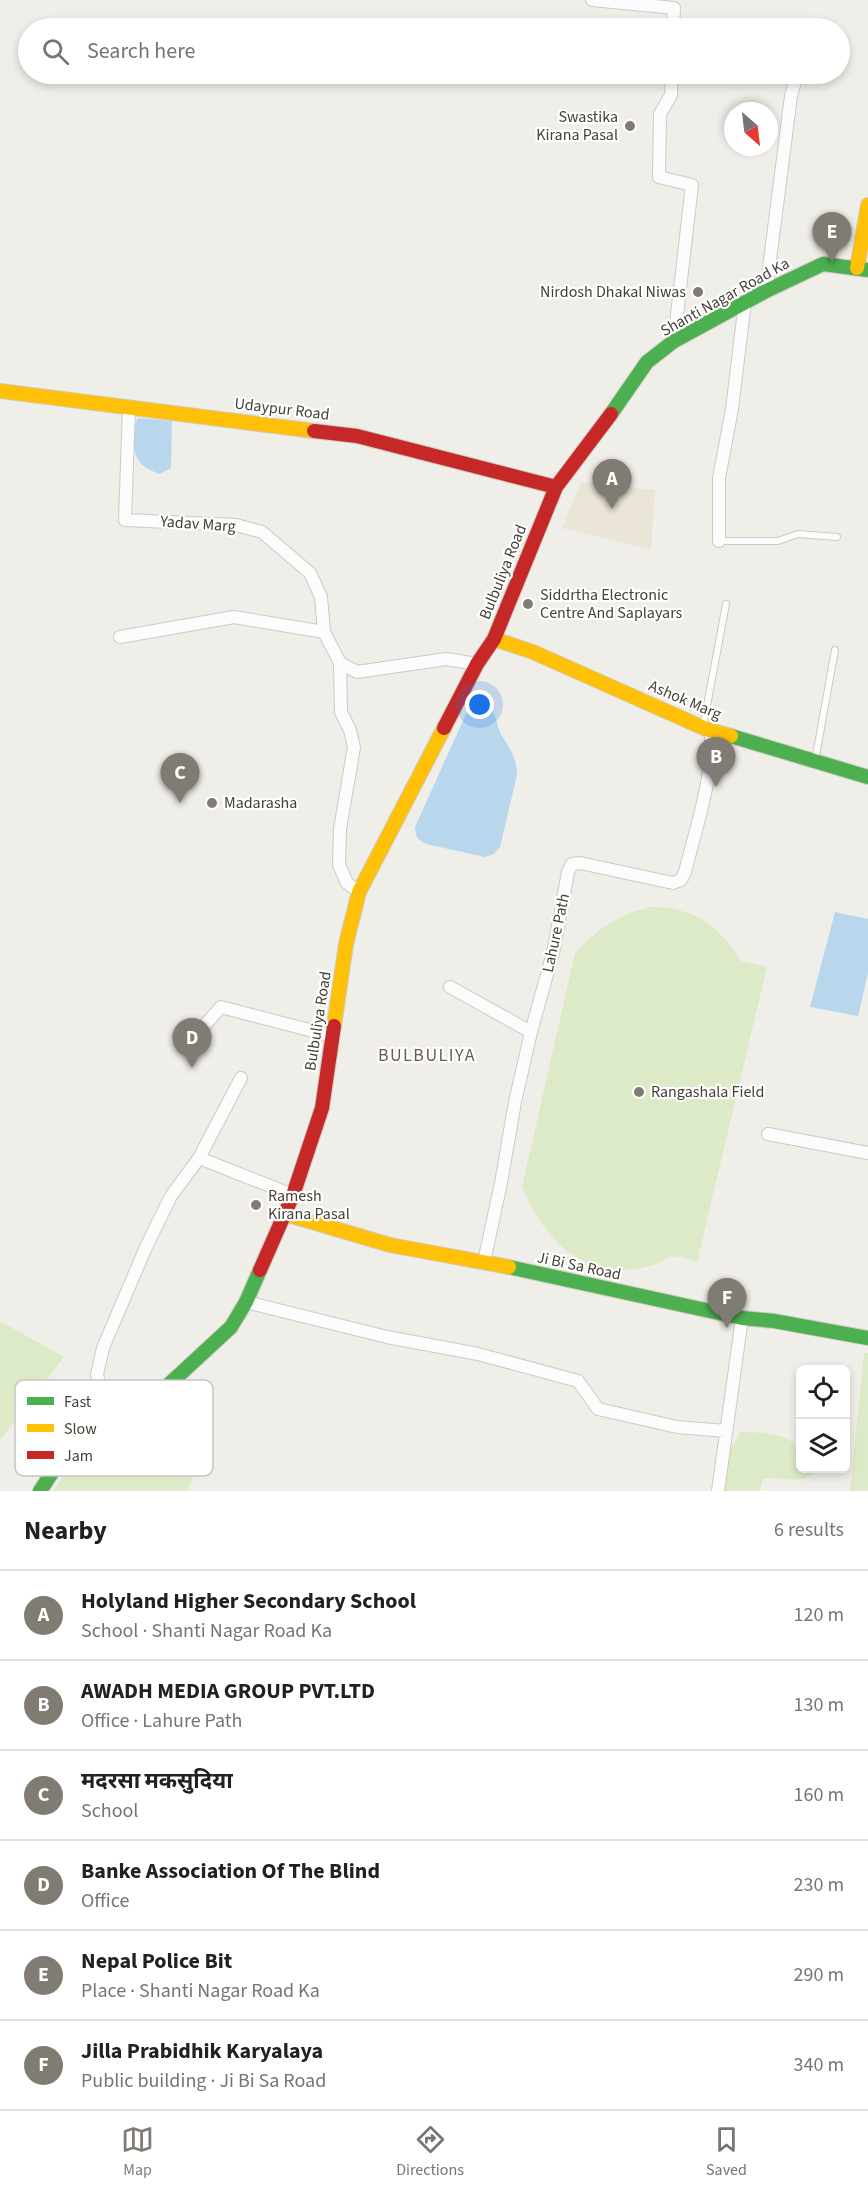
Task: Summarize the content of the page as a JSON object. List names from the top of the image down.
{
  "streets": {
    "street": [
      "Shanti Nagar Road Ka",
      "Udaypur Road",
      "Yadav Marg",
      "Bulbuliya Road",
      "Ashok Marg",
      "Lahure Path",
      "Ji Bi Sa Road"
    ]
  },
  "crossings": [
    ["Shanti Nagar Road Ka", "Udaypur Road"],
    ["Shanti Nagar Road Ka", "Bulbuliya Road"],
    ["Udaypur Road", "Yadav Marg"],
    ["Udaypur Road", "Bulbuliya Road"],
    ["Bulbuliya Road", "Ashok Marg"],
    ["Bulbuliya Road", "Ji Bi Sa Road"],
    ["Ashok Marg", "Lahure Path"],
    ["Lahure Path", "Ji Bi Sa Road"]
  ],
  "districts": ["BULBULIYA"],
  "places": [
    "Swastika Kirana Pasal",
    "Nirdosh Dhakal Niwas",
    "Siddrtha Electronic Centre And Saplayars",
    "Madarasha",
    "Rangashala Field",
    "Ramesh Kirana Pasal"
  ],
  "legend": ["Fast", "Slow", "Jam"],
  "north": "bottom right",
  "page": {
    "search": "Search here",
    "pins": [
      "E",
      "A",
      "B",
      "C",
      "D",
      "F"
    ],
    "heading": ["Nearby", "6 results"],
    "list": [
      {
        "mark": "A",
        "name": "Holyland Higher Secondary School",
        "note": "School · Shanti Nagar Road Ka",
        "value": "120 m"
      },
      {
        "mark": "B",
        "name": "AWADH MEDIA GROUP PVT.LTD",
        "note": "Office · Lahure Path",
        "value": "130 m"
      },
      {
        "mark": "C",
        "name": "मदरसा मकसुदिया",
        "note": "School",
        "value": "160 m"
      },
      {
        "mark": "D",
        "name": "Banke Association Of The Blind",
        "note": "Office",
        "value": "230 m"
      },
      {
        "mark": "E",
        "name": "Nepal Police Bit",
        "note": "Place · Shanti Nagar Road Ka",
        "value": "290 m"
      },
      {
        "mark": "F",
        "name": "Jilla Prabidhik Karyalaya",
        "note": "Public building · Ji Bi Sa Road",
        "value": "340 m"
      }
    ],
    "nav": ["Map", "Directions", "Saved"]
  }
}
